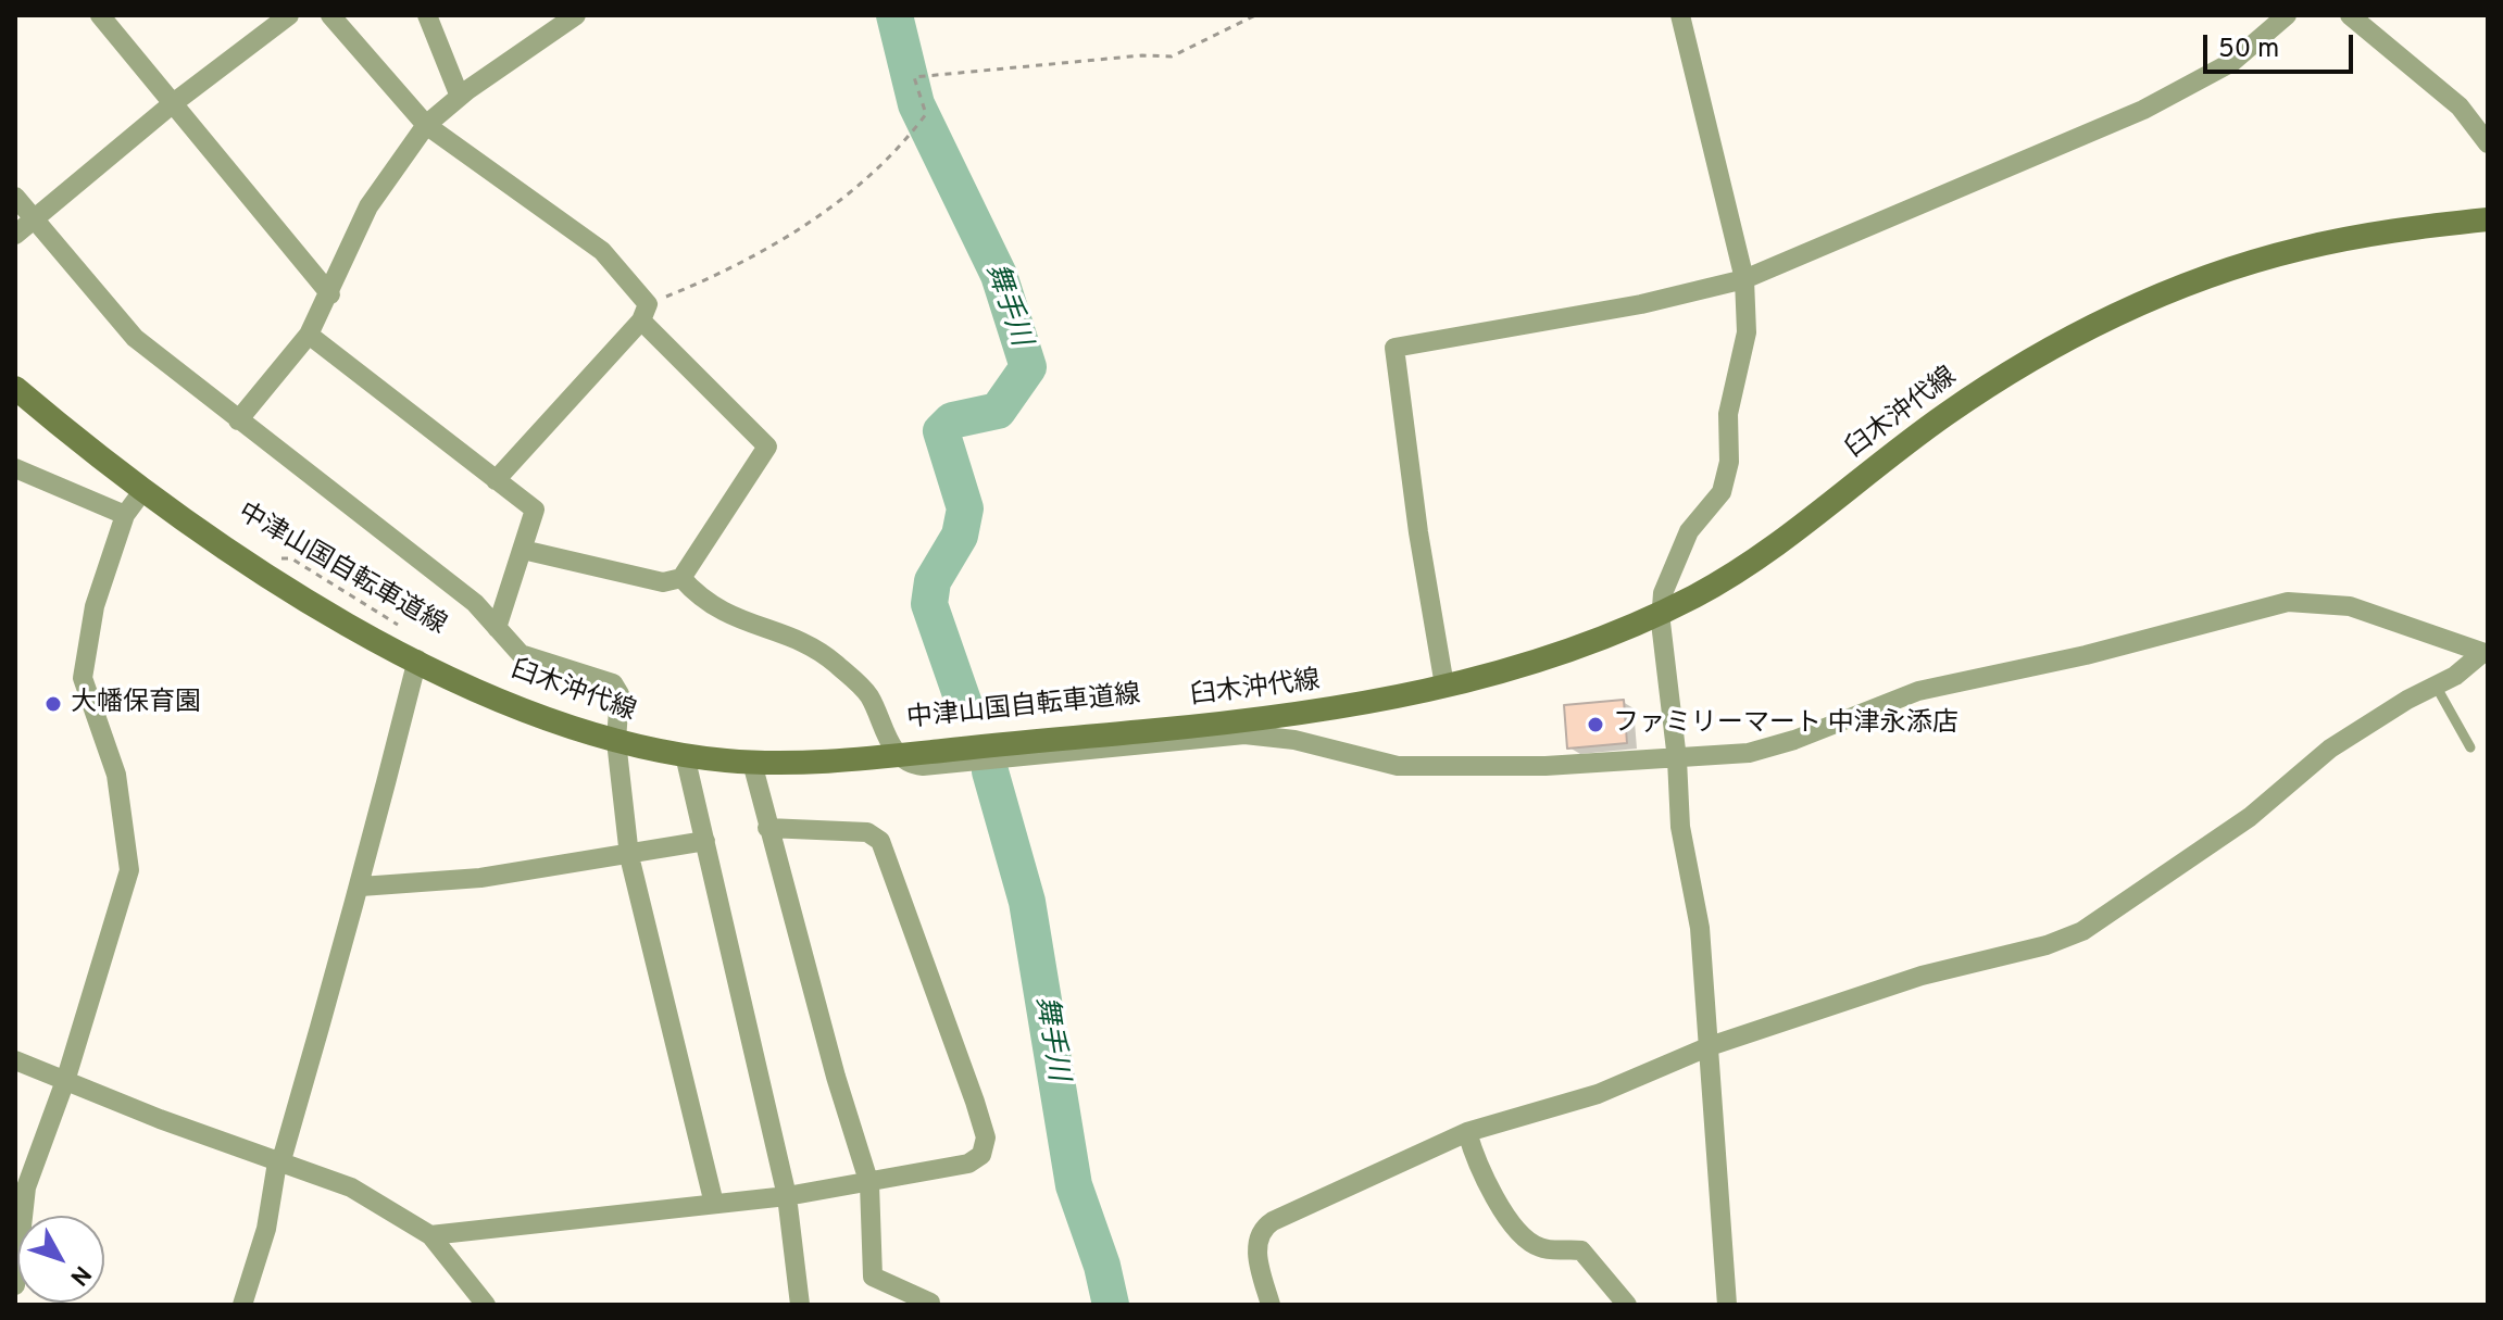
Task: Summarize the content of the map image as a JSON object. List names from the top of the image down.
{
  "streets": {
    "main road": ["臼木沖代線"],
    "path": ["中津山国自転車道線"]
  },
  "water": ["舞手川"],
  "places": ["大幡保育園", "ファミリーマート 中津永添店"],
  "scale_bar": "50 m",
  "north": "bottom right"
}
